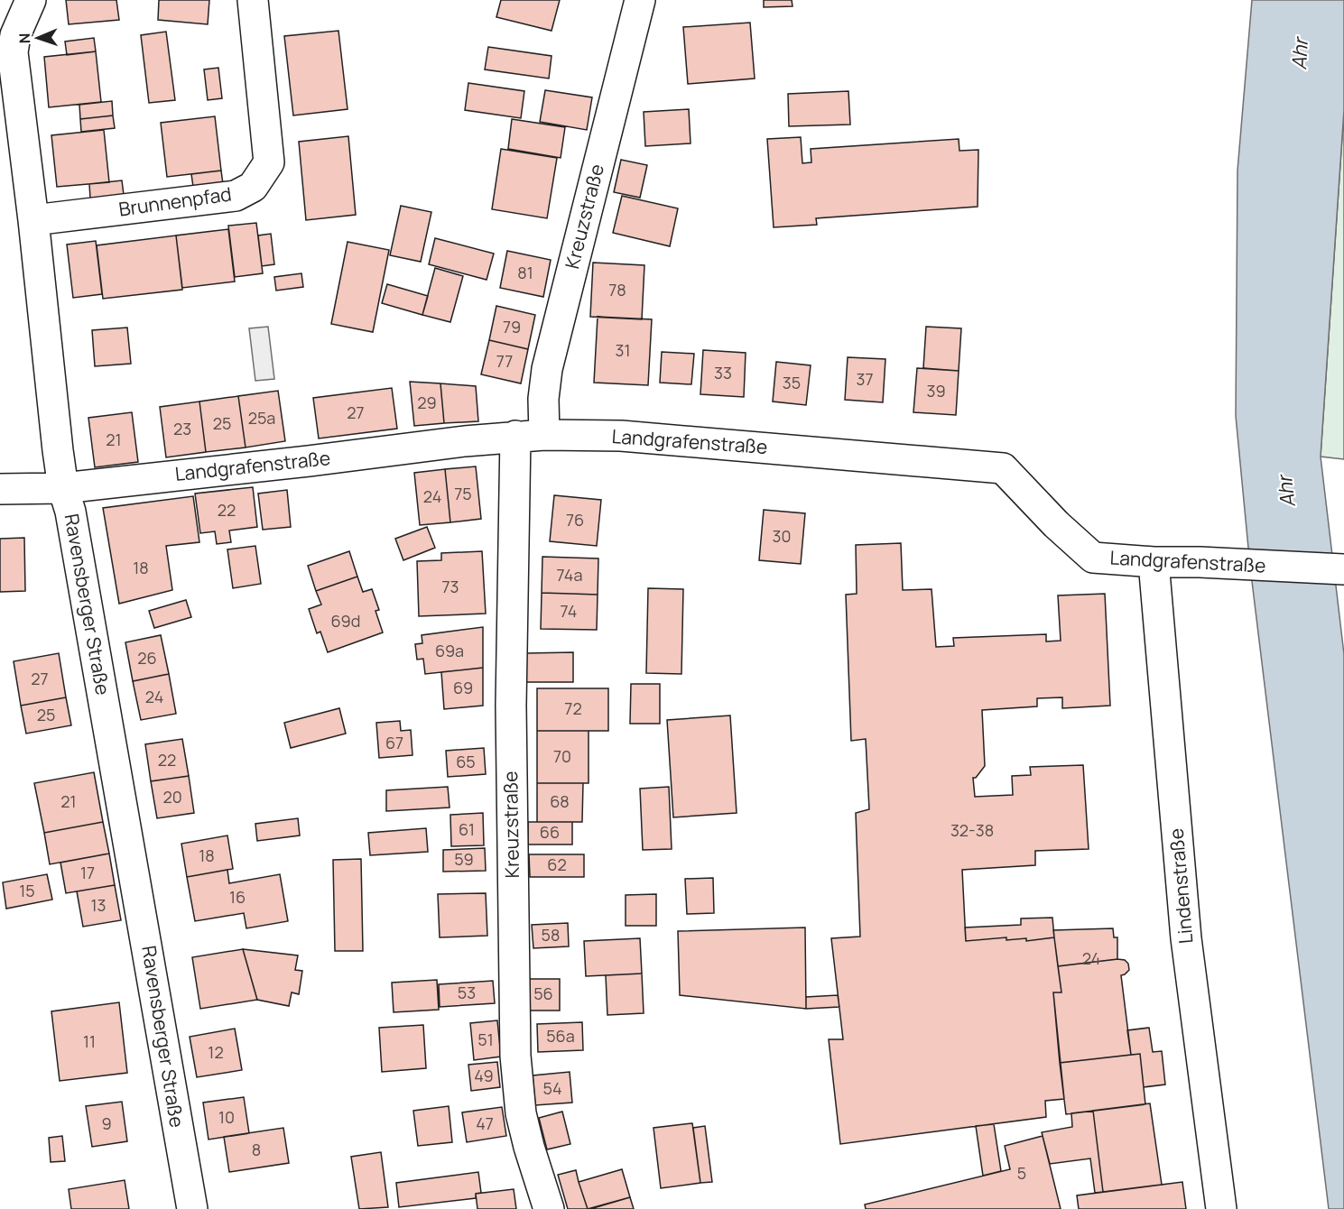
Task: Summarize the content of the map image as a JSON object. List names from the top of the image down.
{
  "streets": {
    "street": [
      "Brunnenpfad",
      "Kreuzstraße",
      "Landgrafenstraße",
      "Ravensberger Straße",
      "Lindenstraße"
    ]
  },
  "crossings": [
    ["Brunnenpfad", "Ravensberger Straße"],
    ["Kreuzstraße", "Landgrafenstraße"],
    ["Landgrafenstraße", "Ravensberger Straße"],
    ["Landgrafenstraße", "Lindenstraße"]
  ],
  "water": ["Ahr"],
  "house_numbers": [
    "81",
    "78",
    "79",
    "31",
    "77",
    "33",
    "37",
    "35",
    "39",
    "29",
    "27",
    "25a",
    "25",
    "23",
    "21",
    "75",
    "24",
    "22",
    "76",
    "30",
    "18",
    "74a",
    "73",
    "74",
    "69d",
    "69a",
    "26",
    "27",
    "69",
    "24",
    "72",
    "25",
    "67",
    "70",
    "22",
    "65",
    "20",
    "21",
    "68",
    "61",
    "32-38",
    "66",
    "18",
    "59",
    "62",
    "17",
    "15",
    "16",
    "13",
    "58",
    "24",
    "53",
    "56",
    "56a",
    "51",
    "11",
    "12",
    "49",
    "54",
    "10",
    "9",
    "47",
    "8",
    "5"
  ],
  "north": "left"
}
